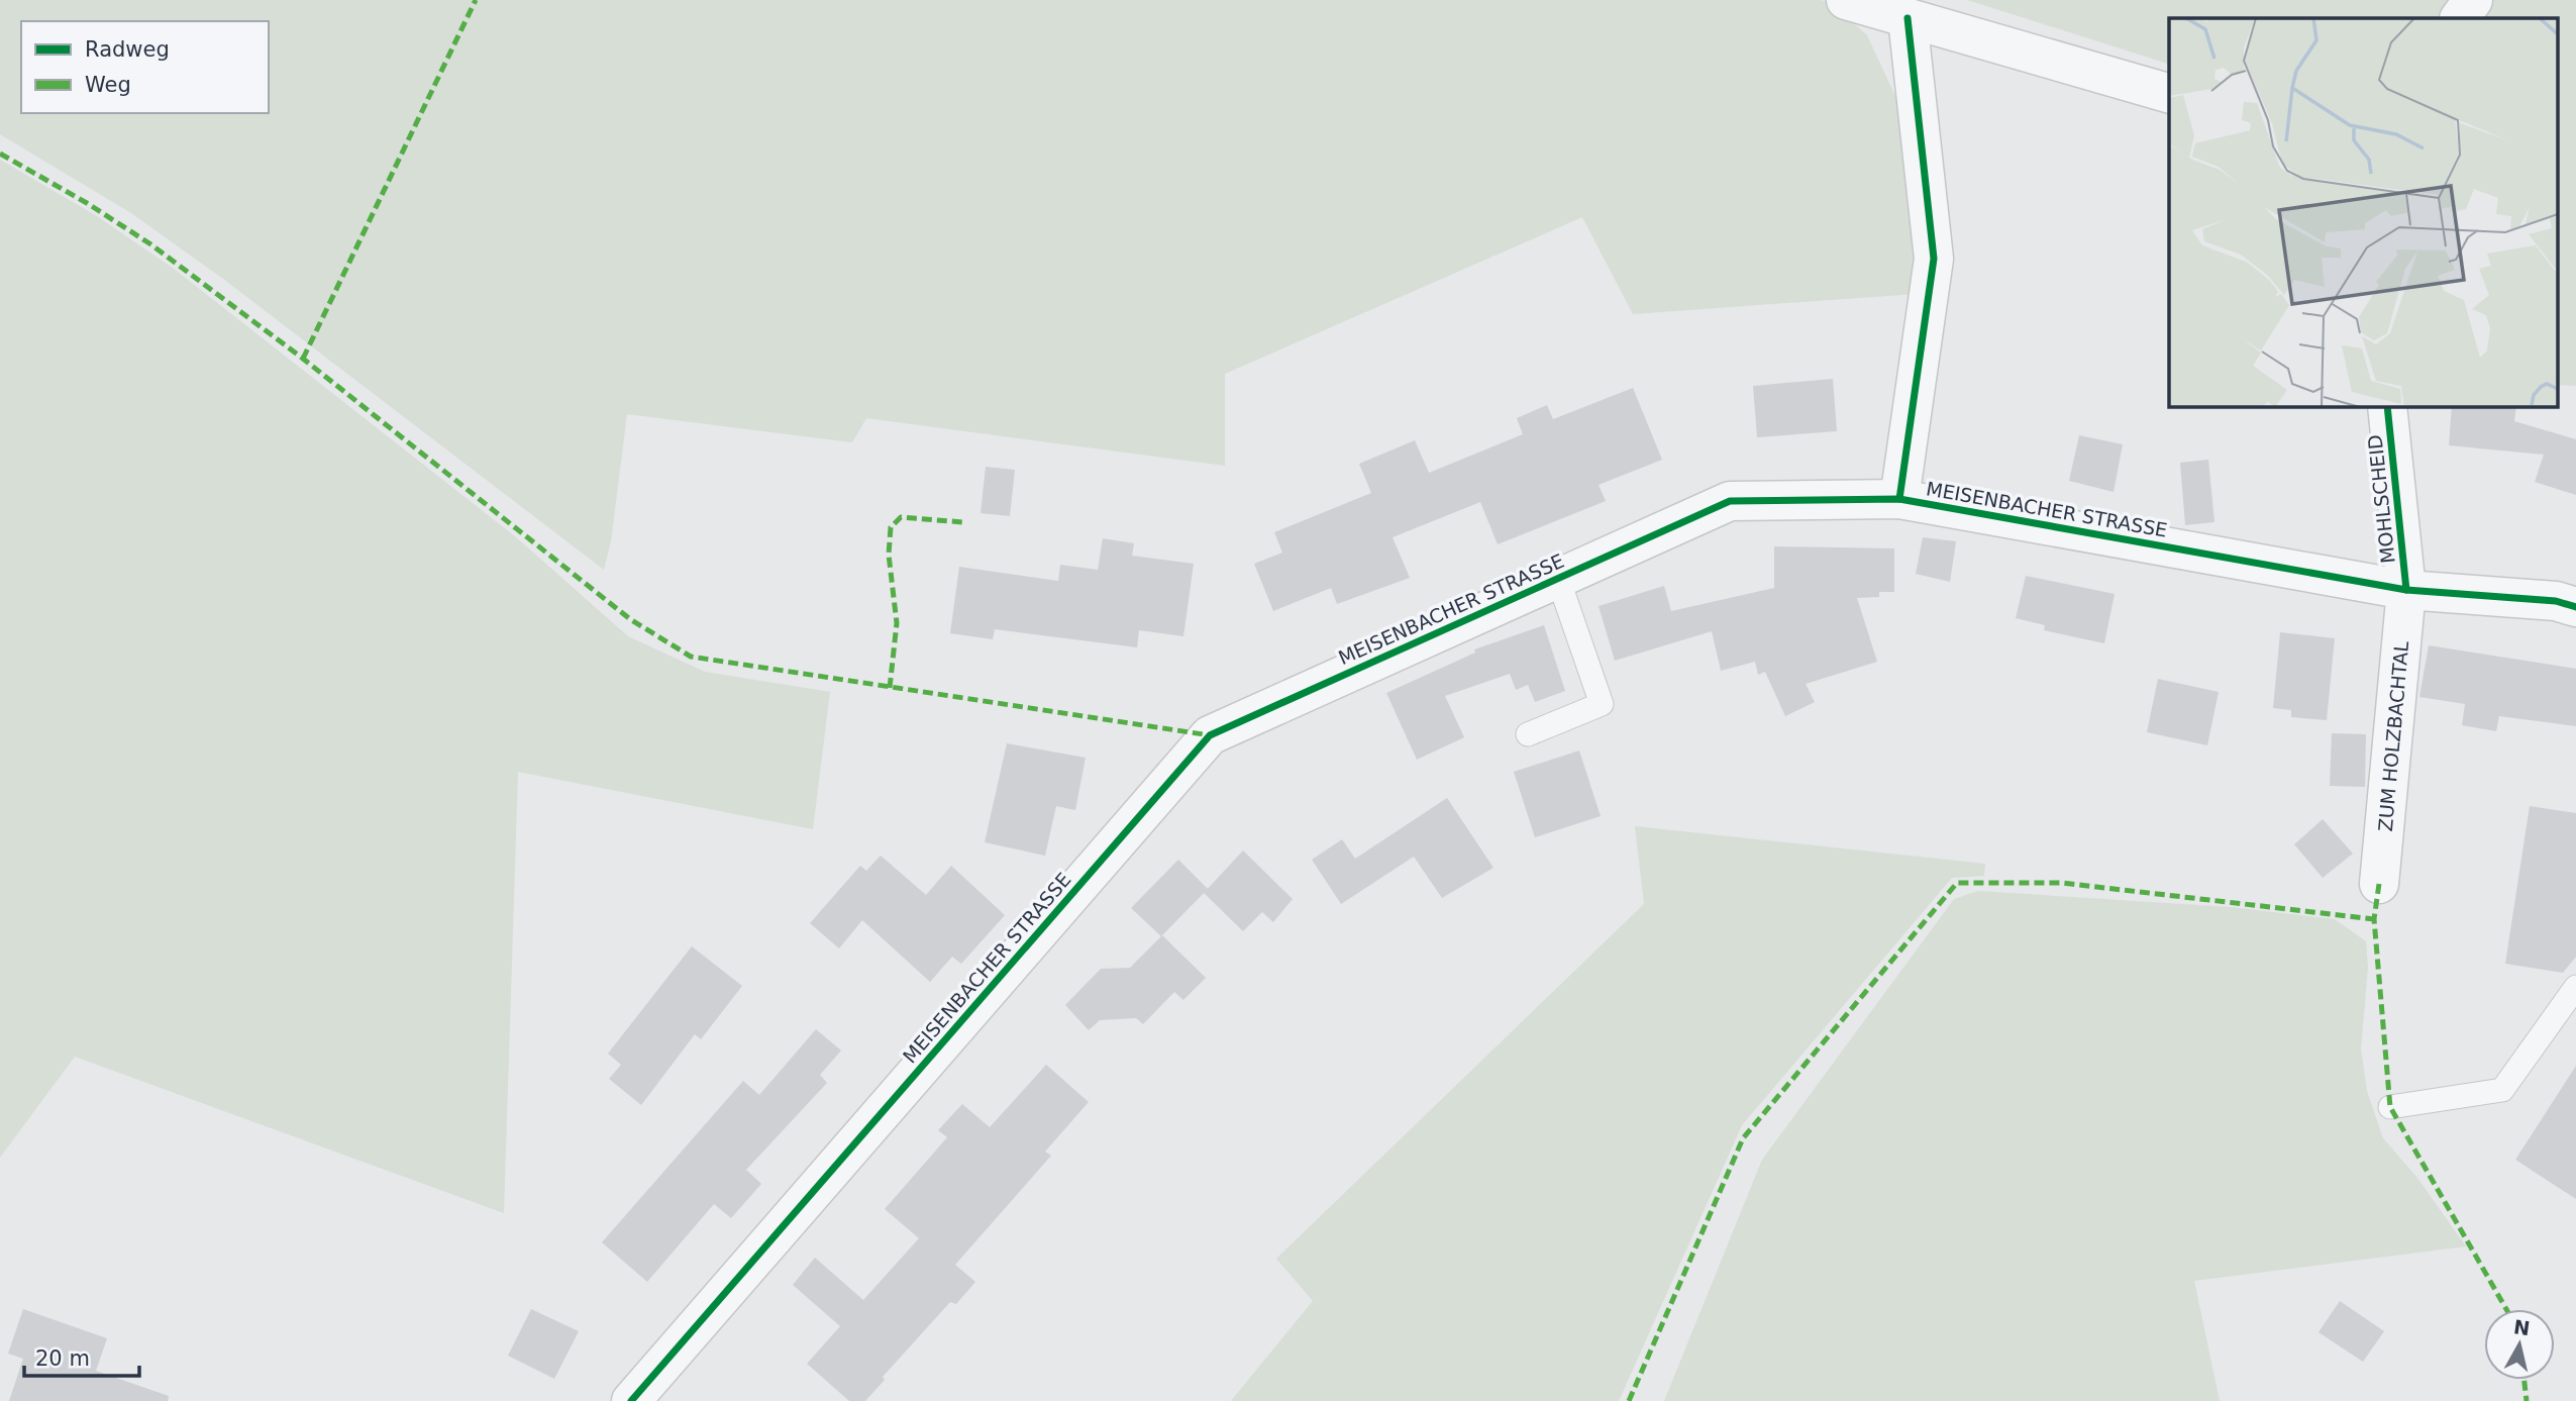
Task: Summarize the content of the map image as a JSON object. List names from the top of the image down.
{
  "streets": {
    "street": ["MOHLSCHEID", "MEISENBACHER STRASSE", "ZUM HOLZBACHTAL"]
  },
  "crossings": [
    ["MOHLSCHEID", "MEISENBACHER STRASSE"],
    ["MOHLSCHEID", "ZUM HOLZBACHTAL"],
    ["MEISENBACHER STRASSE", "ZUM HOLZBACHTAL"]
  ],
  "legend": ["Radweg", "Weg"],
  "scale_bar": "20 m",
  "north": "top"
}
